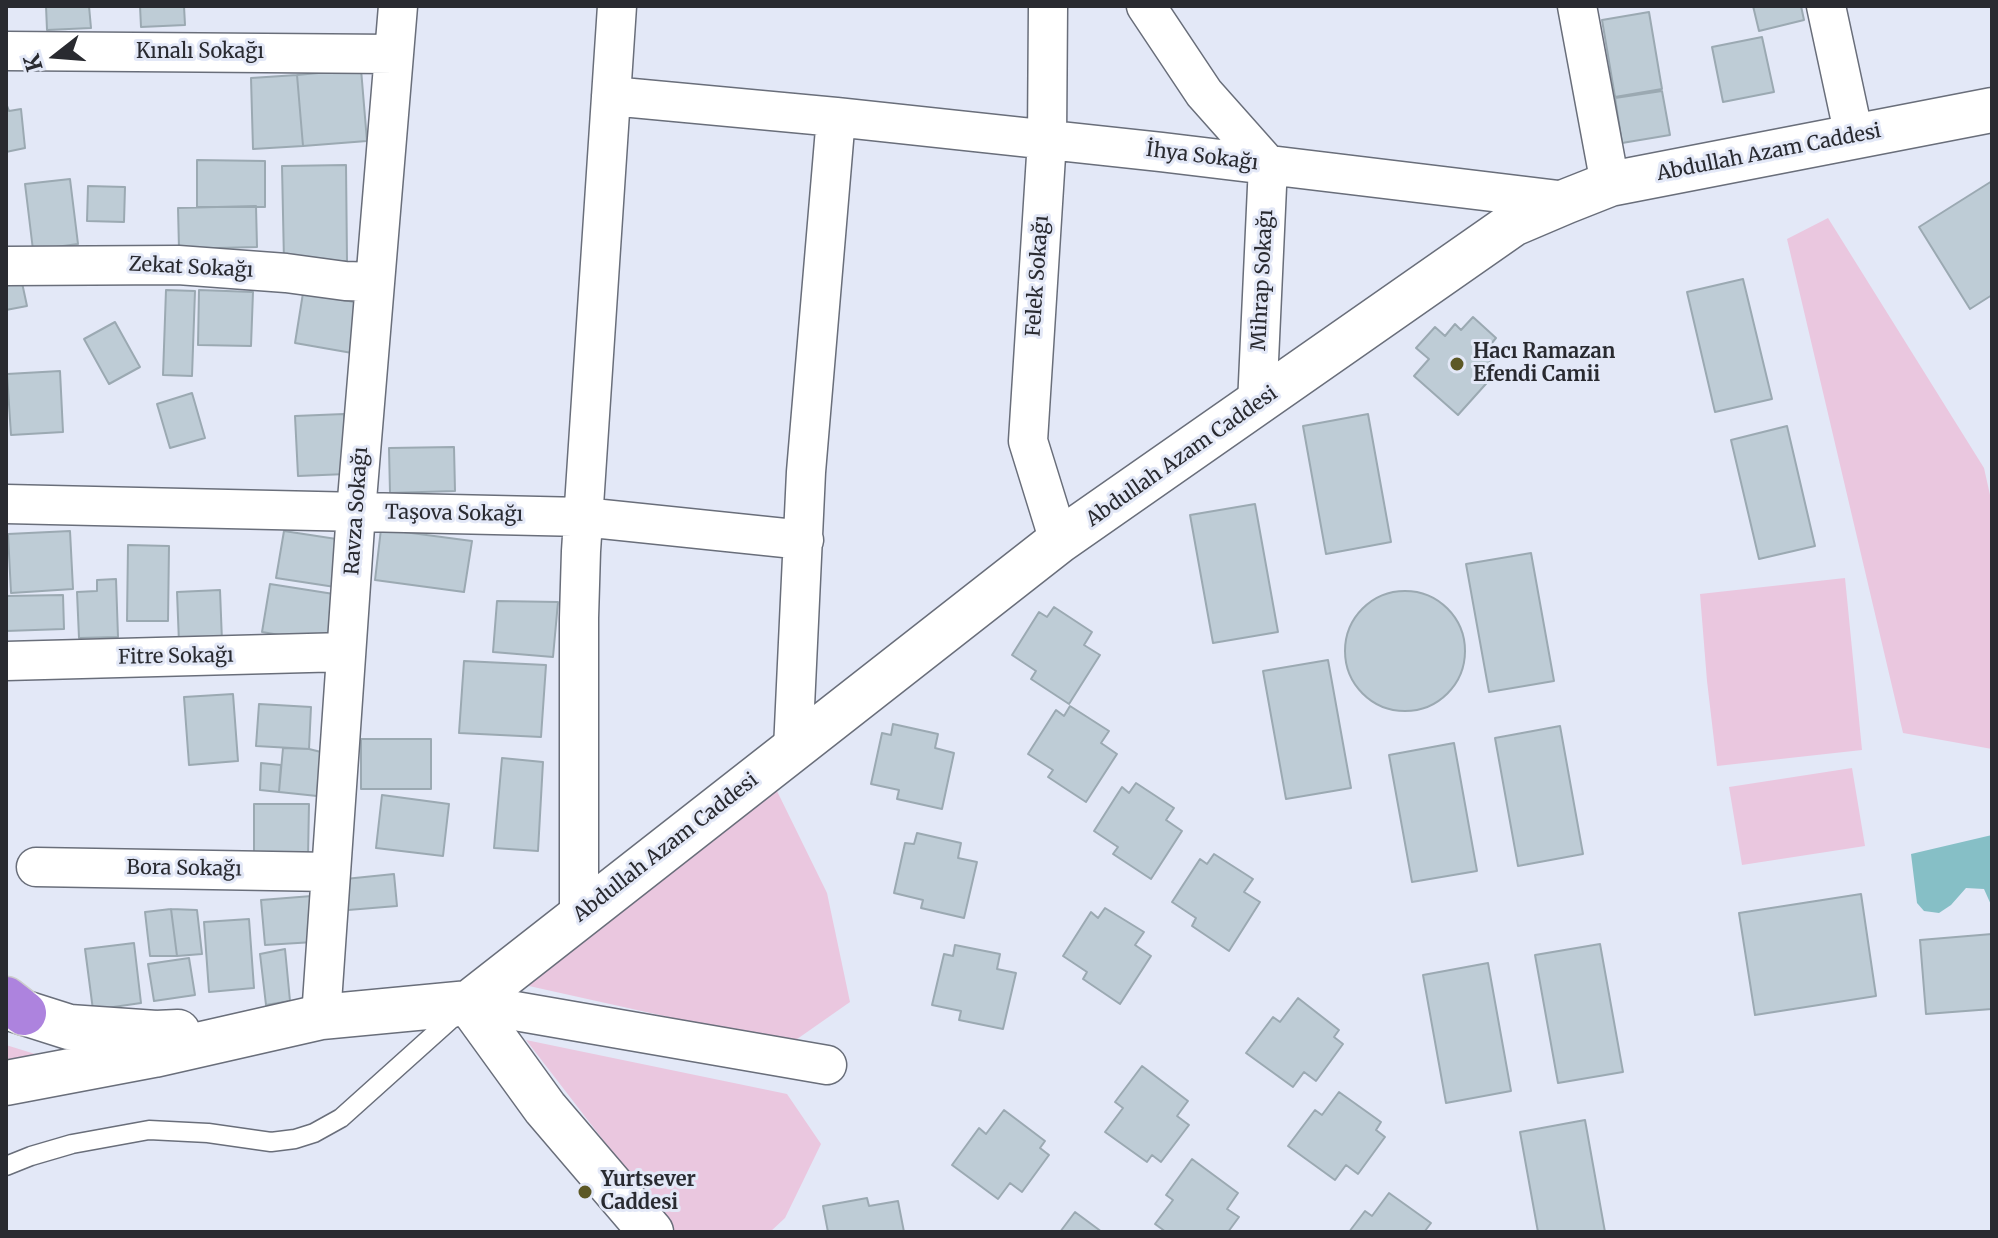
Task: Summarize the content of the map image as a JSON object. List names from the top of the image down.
{
  "streets": {
    "street": [
      "Kınalı Sokağı",
      "Abdullah Azam Caddesi",
      "İhya Sokağı",
      "Zekat Sokağı",
      "Felek Sokağı",
      "Mihrap Sokağı",
      "Ravza Sokağı",
      "Taşova Sokağı",
      "Fitre Sokağı",
      "Bora Sokağı"
    ]
  },
  "crossings": [
    ["Kınalı Sokağı", "Ravza Sokağı"],
    ["Abdullah Azam Caddesi", "İhya Sokağı"],
    ["Abdullah Azam Caddesi", "Felek Sokağı"],
    ["Abdullah Azam Caddesi", "Mihrap Sokağı"],
    ["İhya Sokağı", "Felek Sokağı"],
    ["İhya Sokağı", "Mihrap Sokağı"],
    ["Zekat Sokağı", "Ravza Sokağı"],
    ["Ravza Sokağı", "Taşova Sokağı"],
    ["Ravza Sokağı", "Fitre Sokağı"],
    ["Ravza Sokağı", "Bora Sokağı"]
  ],
  "places": ["Hacı Ramazan Efendi Camii", "Yurtsever Caddesi"],
  "north": "left"
}
